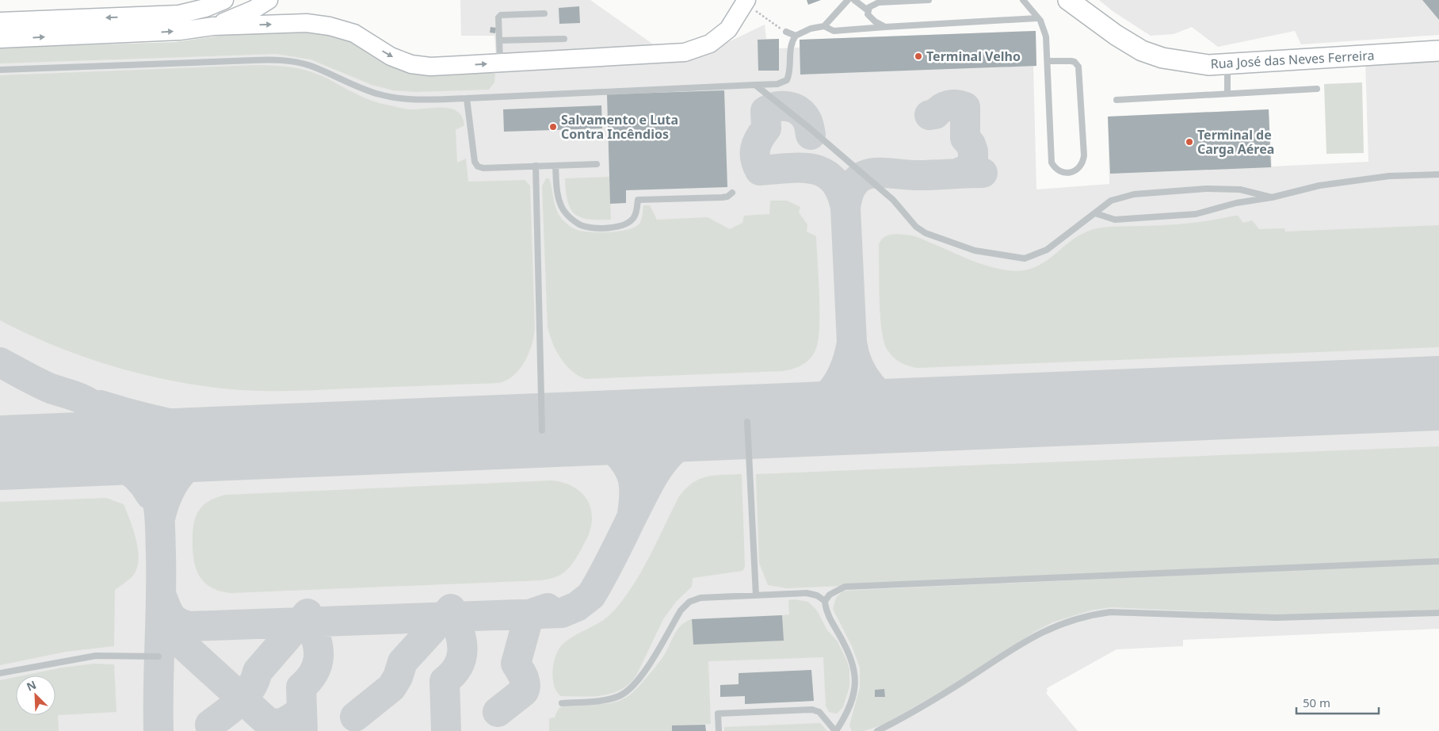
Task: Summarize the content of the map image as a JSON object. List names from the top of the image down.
{
  "streets": {
    "main road": ["Rua José das Neves Ferreira"]
  },
  "places": ["Terminal Velho", "Salvamento e Luta Contra Incêndios", "Terminal de Carga Aérea"],
  "scale_bar": "50 m",
  "north": "top left"
}
